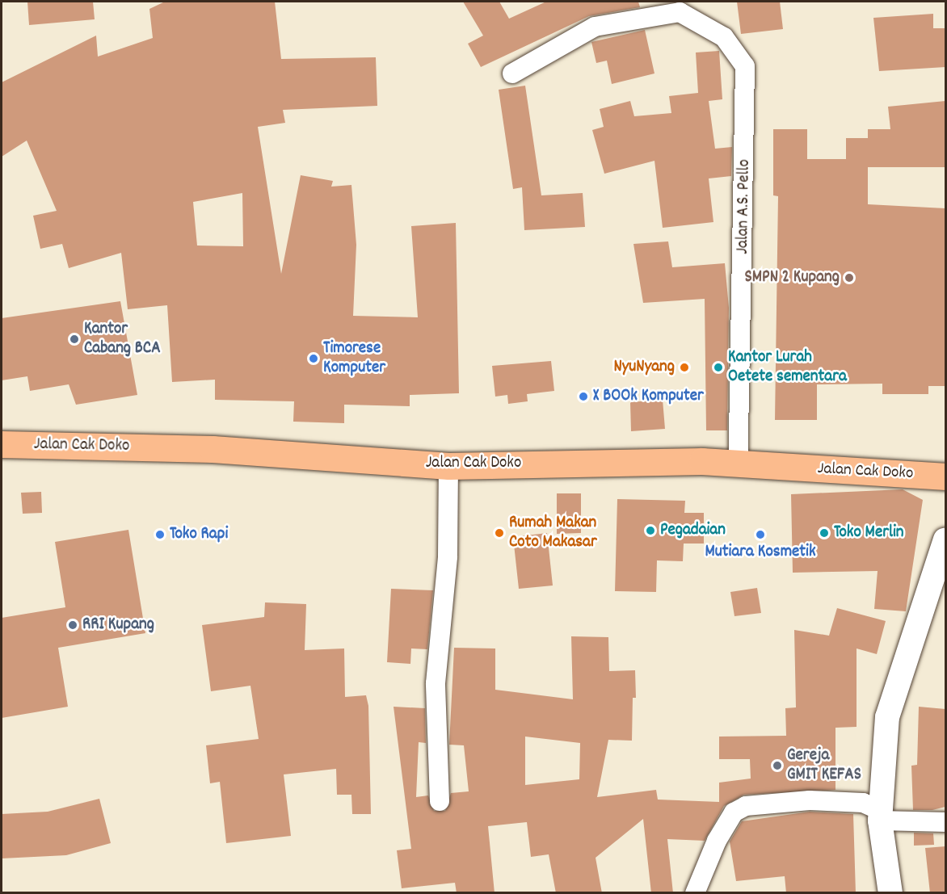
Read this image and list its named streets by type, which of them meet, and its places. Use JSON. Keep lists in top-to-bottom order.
{
  "streets": {
    "main road": ["Jalan Cak Doko"],
    "street": ["Jalan A.S. Pello"]
  },
  "crossings": [
    ["Jalan A.S. Pello", "Jalan Cak Doko"]
  ],
  "places": [
    "SMPN 2 Kupang",
    "Kantor Cabang BCA",
    "Timorese Komputer",
    "NyuNyang",
    "Kantor Lurah Oetete sementara",
    "X BOOk Komputer",
    "Pegadaian",
    "Rumah Makan Coto Makasar",
    "Toko Merlin",
    "Toko Rapi",
    "Mutiara Kosmetik",
    "RRI Kupang",
    "Gereja GMIT KEFAS"
  ]
}
